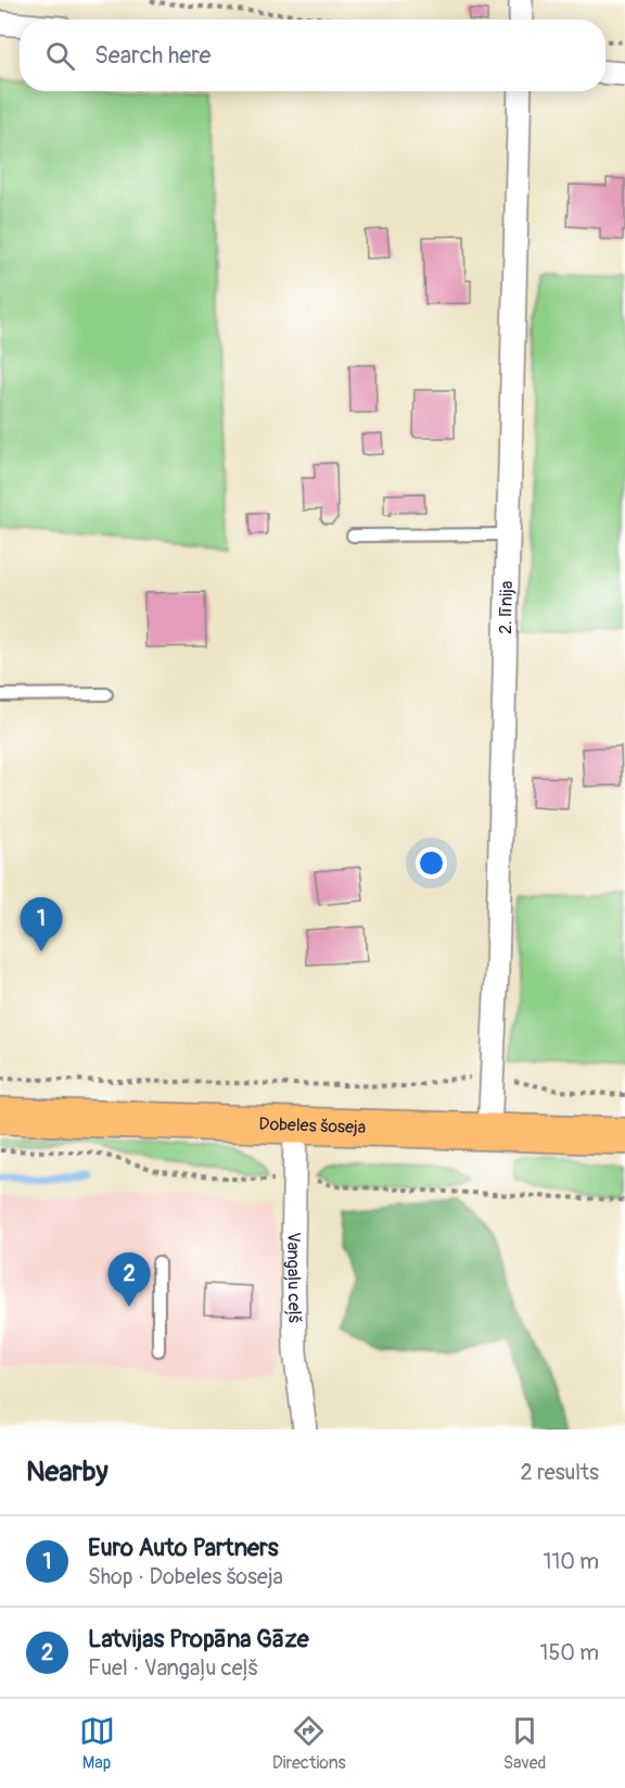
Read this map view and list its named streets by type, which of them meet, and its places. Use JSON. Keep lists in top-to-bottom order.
{
  "streets": {
    "main road": ["Dobeles šoseja"],
    "street": ["2. līnija", "Vangaļu ceļš"]
  },
  "crossings": [
    ["2. līnija", "Dobeles šoseja"],
    ["Dobeles šoseja", "Vangaļu ceļš"]
  ],
  "page": {
    "search": "Search here",
    "pins": ["1", "2"],
    "heading": ["Nearby", "2 results"],
    "list": [
      {
        "mark": "1",
        "name": "Euro Auto Partners",
        "note": "Shop · Dobeles šoseja",
        "value": "110 m"
      },
      {
        "mark": "2",
        "name": "Latvijas Propāna Gāze",
        "note": "Fuel · Vangaļu ceļš",
        "value": "150 m"
      }
    ],
    "nav": ["Map", "Directions", "Saved"]
  }
}
